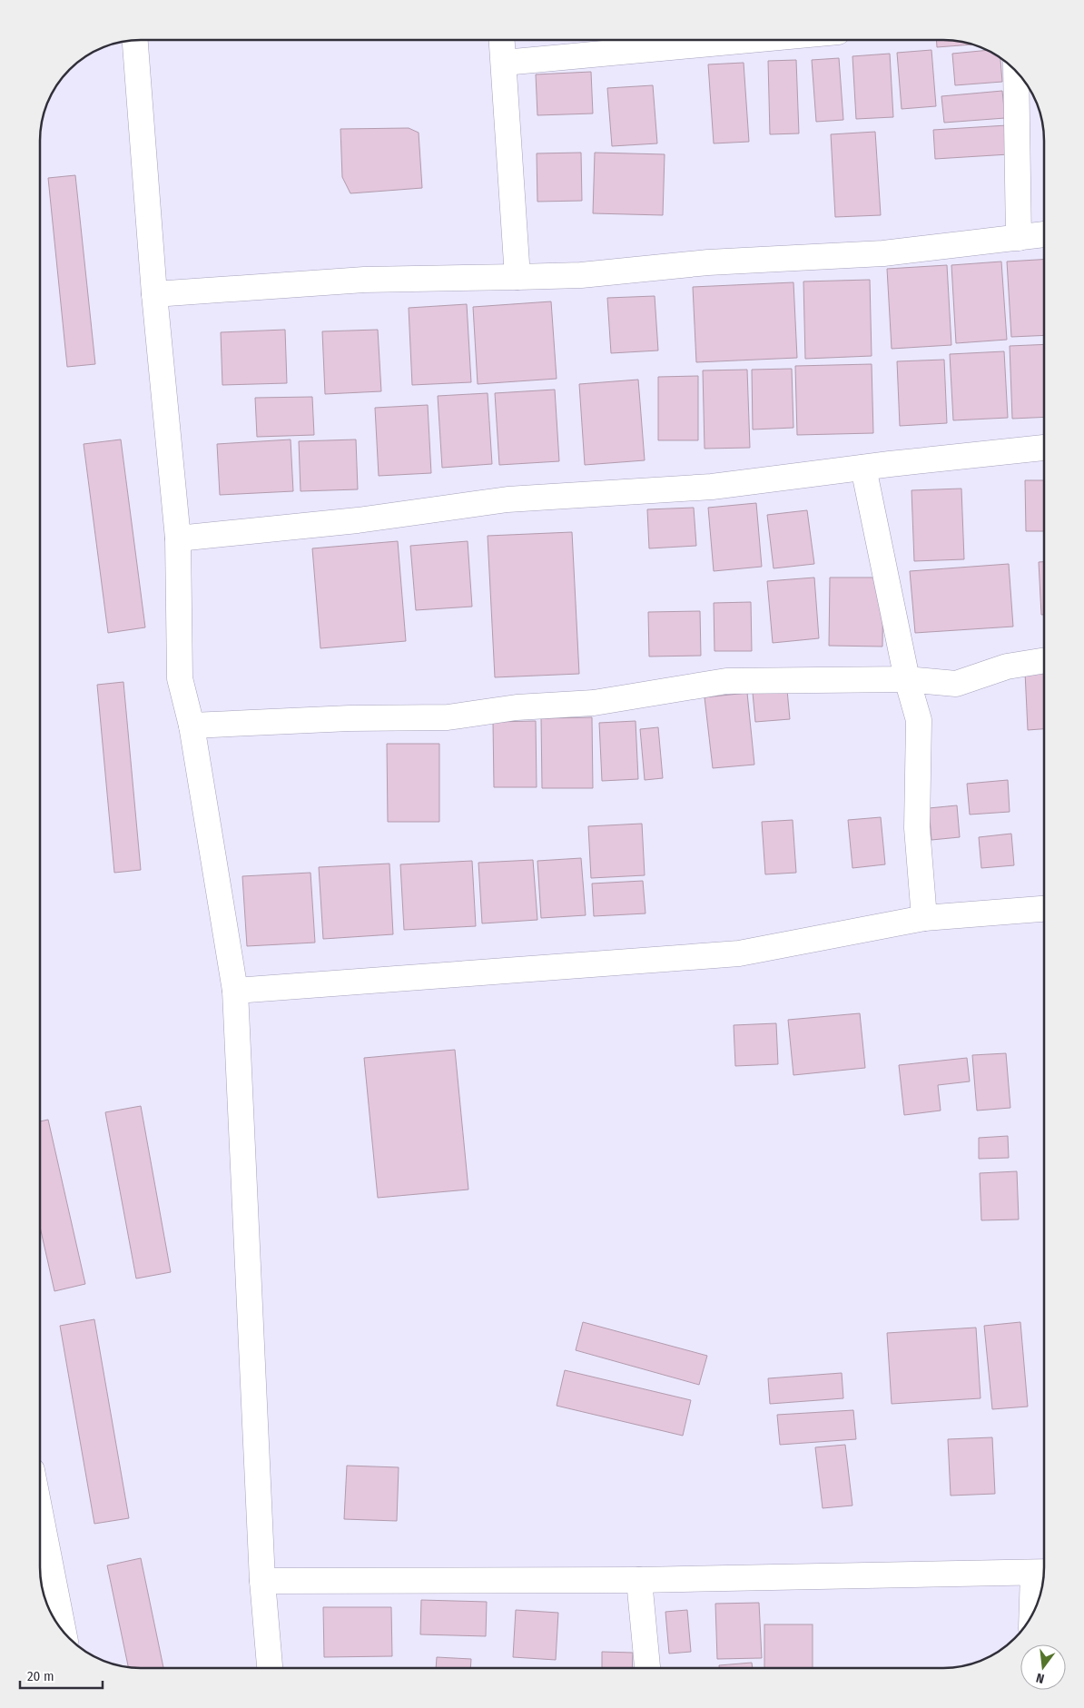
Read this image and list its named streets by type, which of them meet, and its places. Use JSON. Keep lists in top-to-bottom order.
{
  "scale_bar": "20 m",
  "north": "bottom"
}
